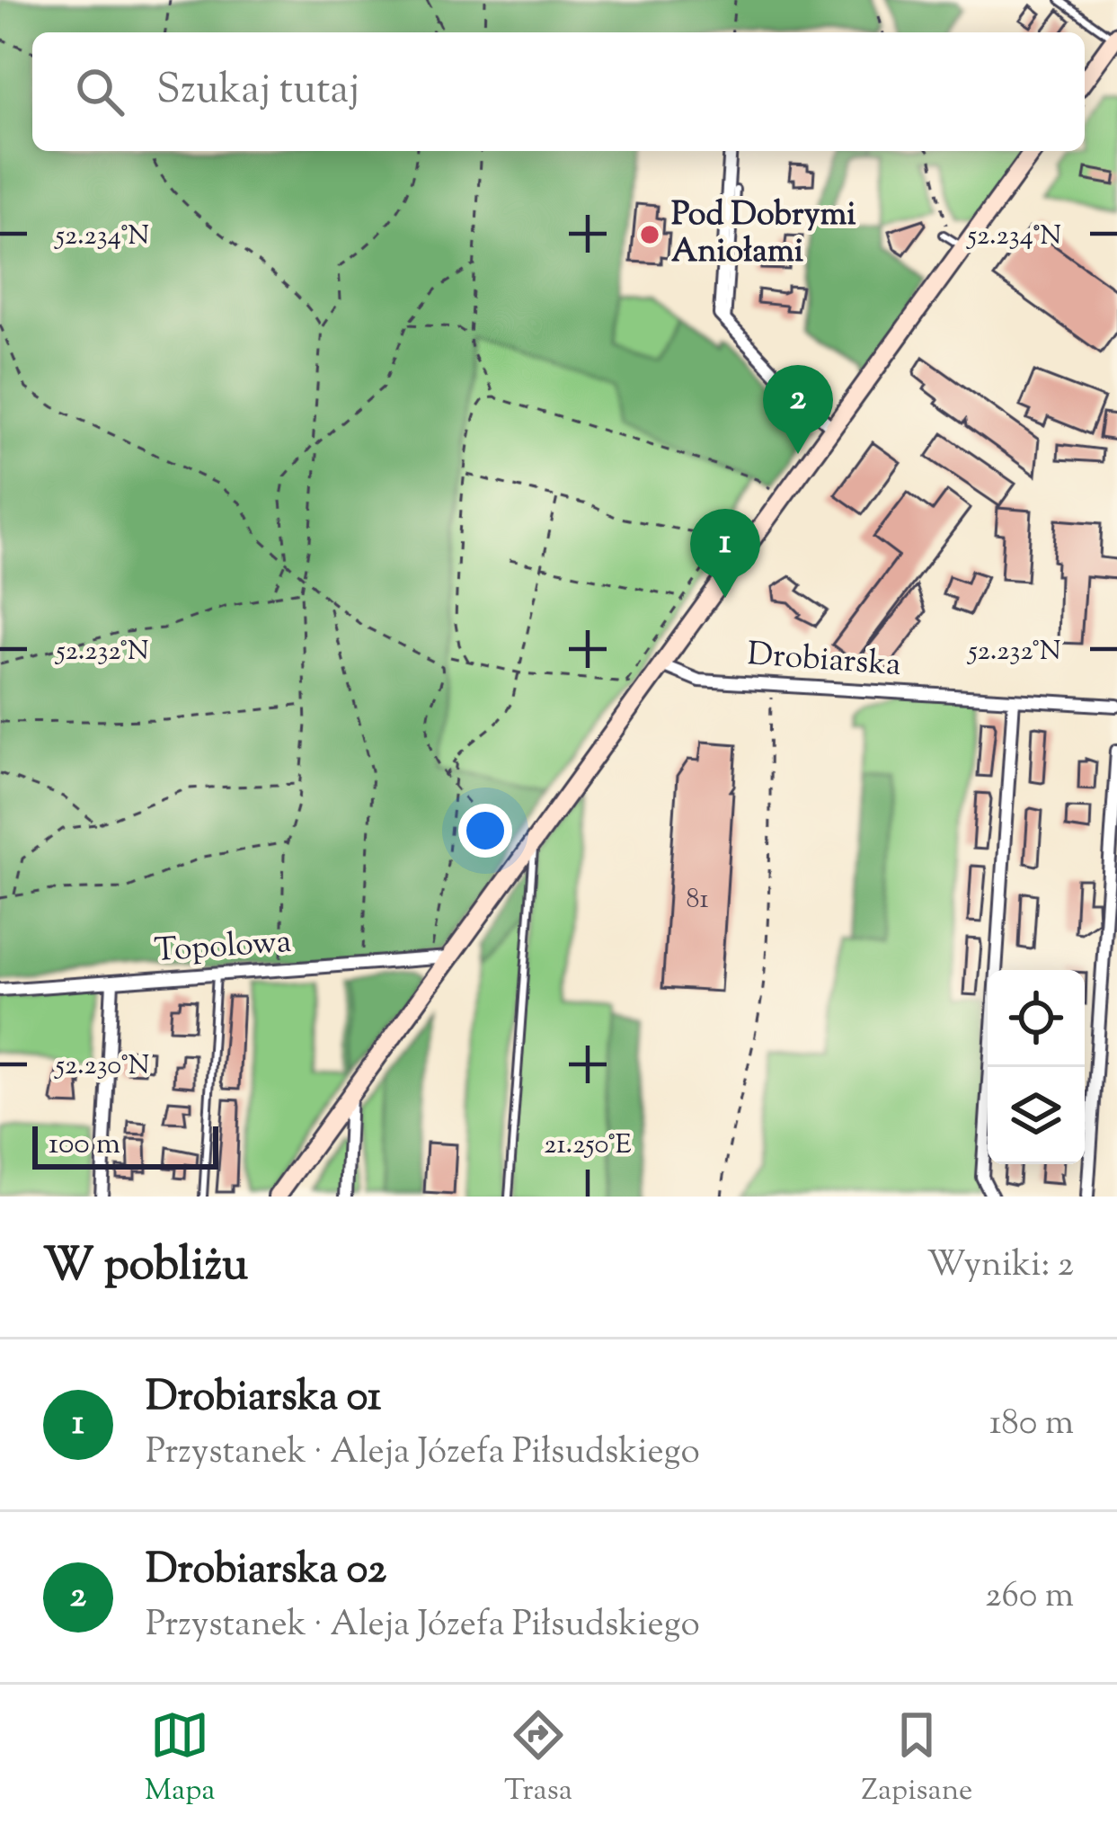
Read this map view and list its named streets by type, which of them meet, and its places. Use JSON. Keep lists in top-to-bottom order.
{
  "streets": {
    "street": ["Drobiarska", "Topolowa"]
  },
  "places": ["Pod Dobrymi Aniołami"],
  "house_numbers": ["81"],
  "scale_bar": "100 m",
  "page": {
    "search": "Szukaj tutaj",
    "pins": ["2", "1"],
    "scale": "100 m",
    "heading": ["W pobliżu", "Wyniki: 2"],
    "list": [
      {
        "mark": "1",
        "name": "Drobiarska 01",
        "note": "Przystanek · Aleja Józefa Piłsudskiego",
        "value": "180 m"
      },
      {
        "mark": "2",
        "name": "Drobiarska 02",
        "note": "Przystanek · Aleja Józefa Piłsudskiego",
        "value": "260 m"
      }
    ],
    "nav": ["Mapa", "Trasa", "Zapisane"]
  },
  "coordinates": [
    "52.234°N",
    "52.232°N",
    "52.230°N",
    "21.250°E"
  ]
}
